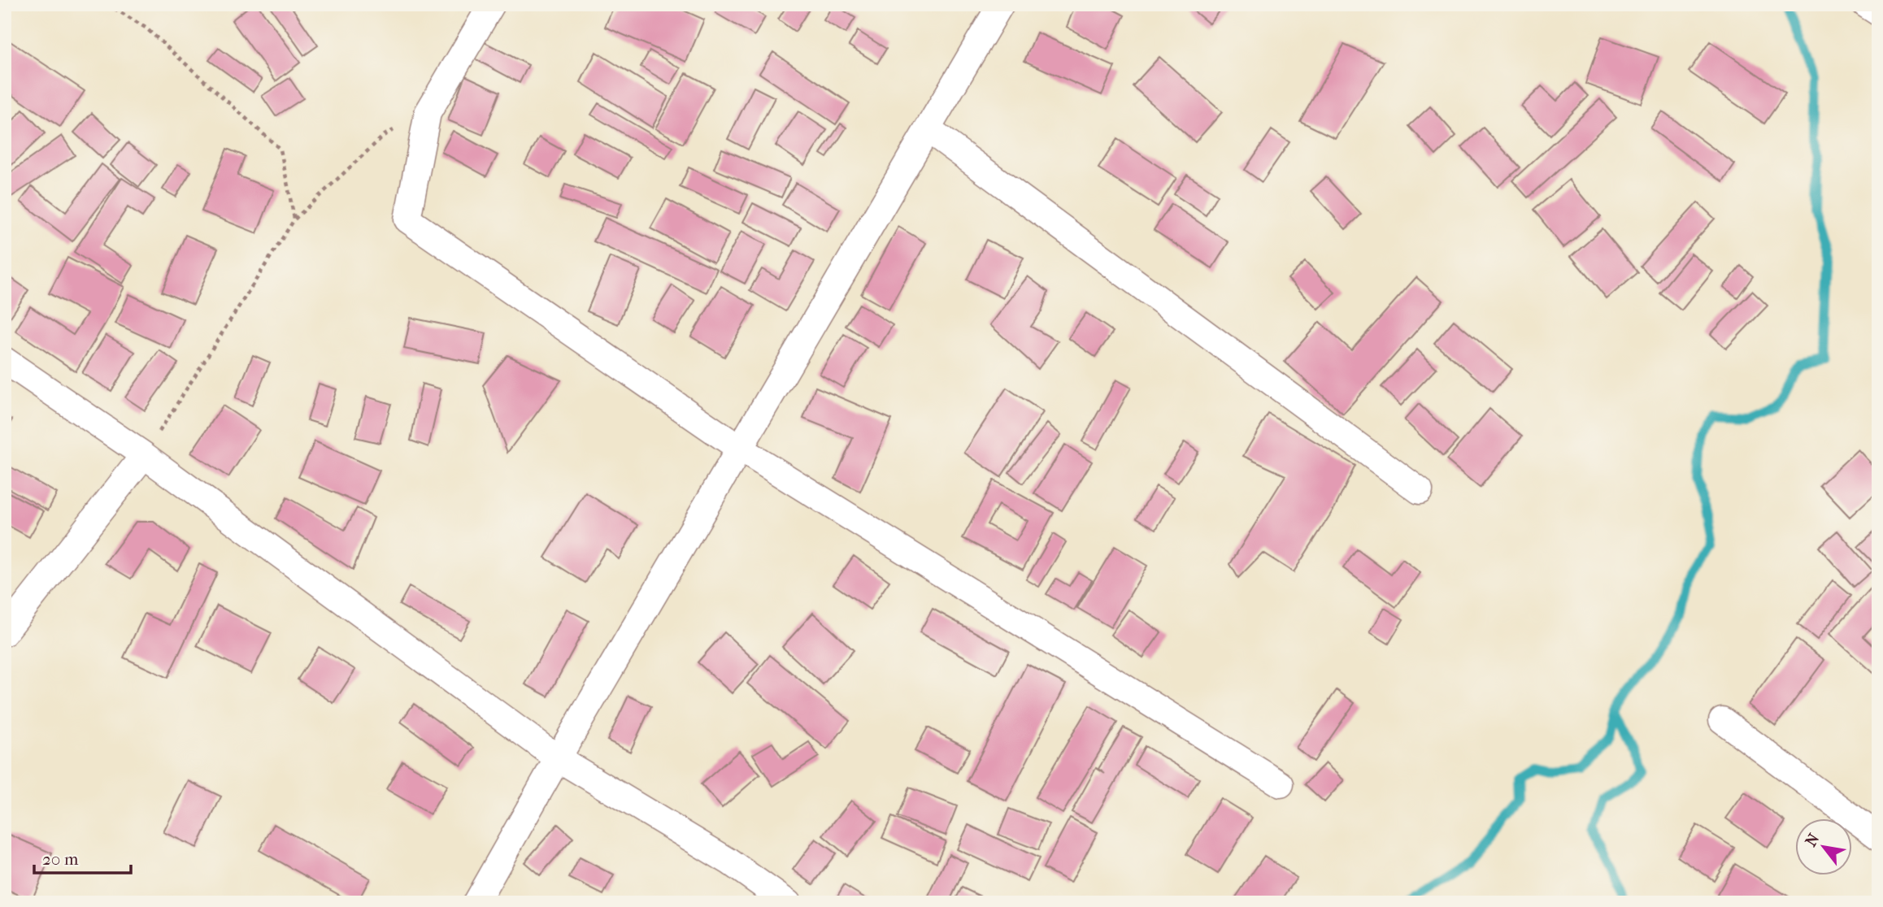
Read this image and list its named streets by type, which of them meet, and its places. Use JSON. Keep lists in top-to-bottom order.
{
  "scale_bar": "20 m",
  "north": "top left"
}
